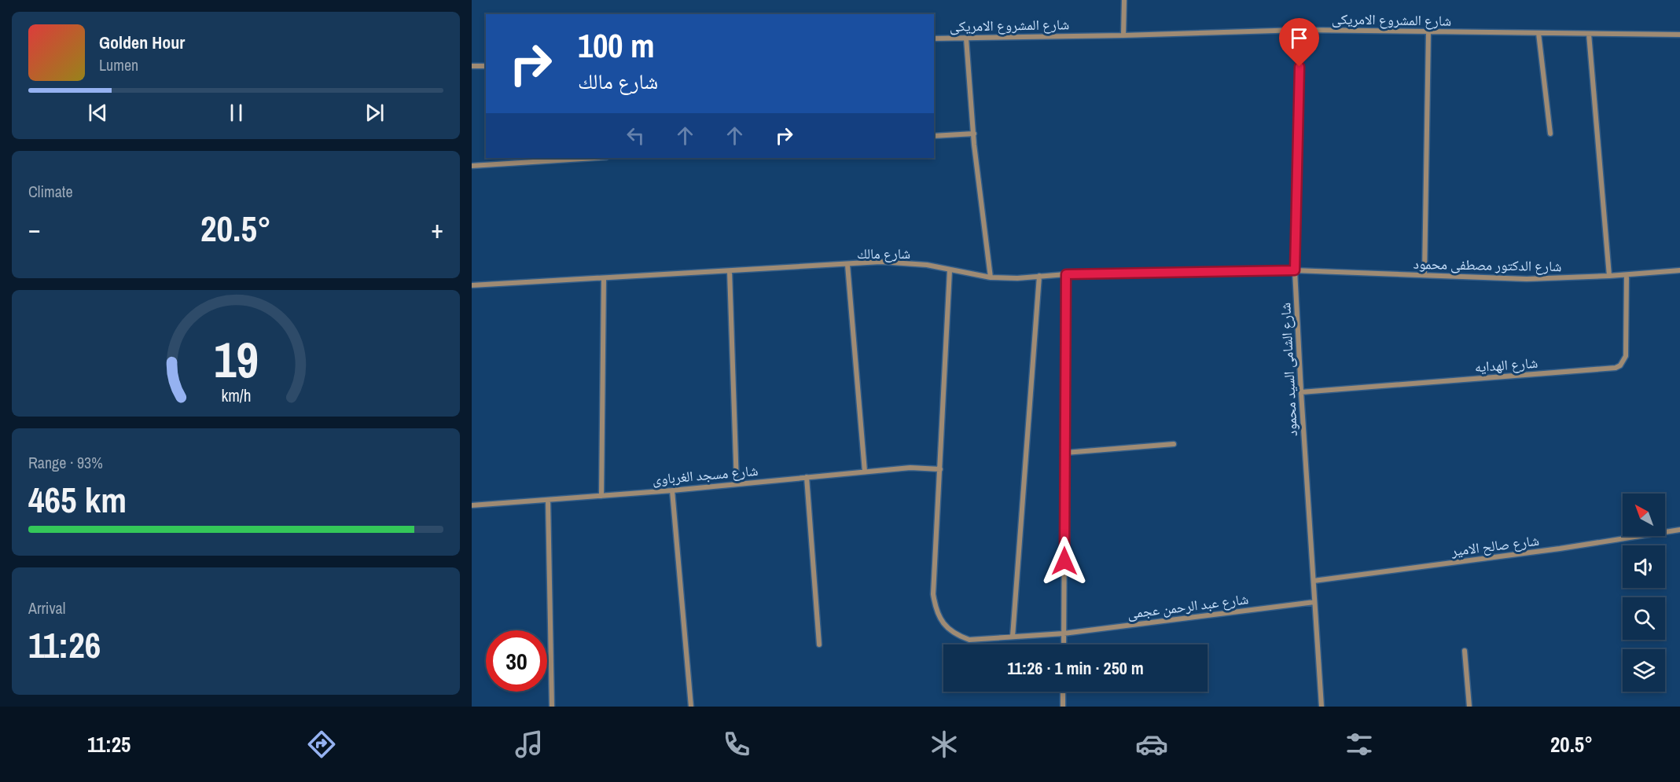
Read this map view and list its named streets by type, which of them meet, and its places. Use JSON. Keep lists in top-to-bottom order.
{
  "streets": {
    "street": [
      "شارع المشروع الامريكى",
      "شارع مالك",
      "شارع الدكتور مصطفى محمود",
      "شارع الهدايه",
      "شارع الشامى السيد محمود",
      "شارع مسجد الغرباوى",
      "شارع صالح الامير",
      "شارع عبد الرحمن عجمى"
    ]
  },
  "crossings": [
    ["شارع المشروع الامريكى", "شارع الشامى السيد محمود"],
    ["شارع مالك", "شارع الدكتور مصطفى محمود"],
    ["شارع مالك", "شارع الشامى السيد محمود"],
    ["شارع مالك", "شارع عبد الرحمن عجمى"],
    ["شارع الدكتور مصطفى محمود", "شارع الهدايه"],
    ["شارع الدكتور مصطفى محمود", "شارع الشامى السيد محمود"],
    ["شارع الهدايه", "شارع الشامى السيد محمود"],
    ["شارع الشامى السيد محمود", "شارع صالح الامير"],
    ["شارع الشامى السيد محمود", "شارع عبد الرحمن عجمى"],
    ["شارع مسجد الغرباوى", "شارع عبد الرحمن عجمى"]
  ],
  "north": "top left",
  "page": {
    "turn": ["100 m", "شارع مالك"],
    "song": ["Golden Hour", "Lumen"],
    "tile": [
      "Climate",
      ["Range · 93%", "465 km"],
      ["Arrival", "11:26"]
    ],
    "heat": ["−", "20.5°", "+"],
    "limit": "30",
    "trip": "11:26 · 1 min · 250 m",
    "tabs": ["11:25", "20.5°"],
    "gauge": ["19", "km/h"]
  }
}
